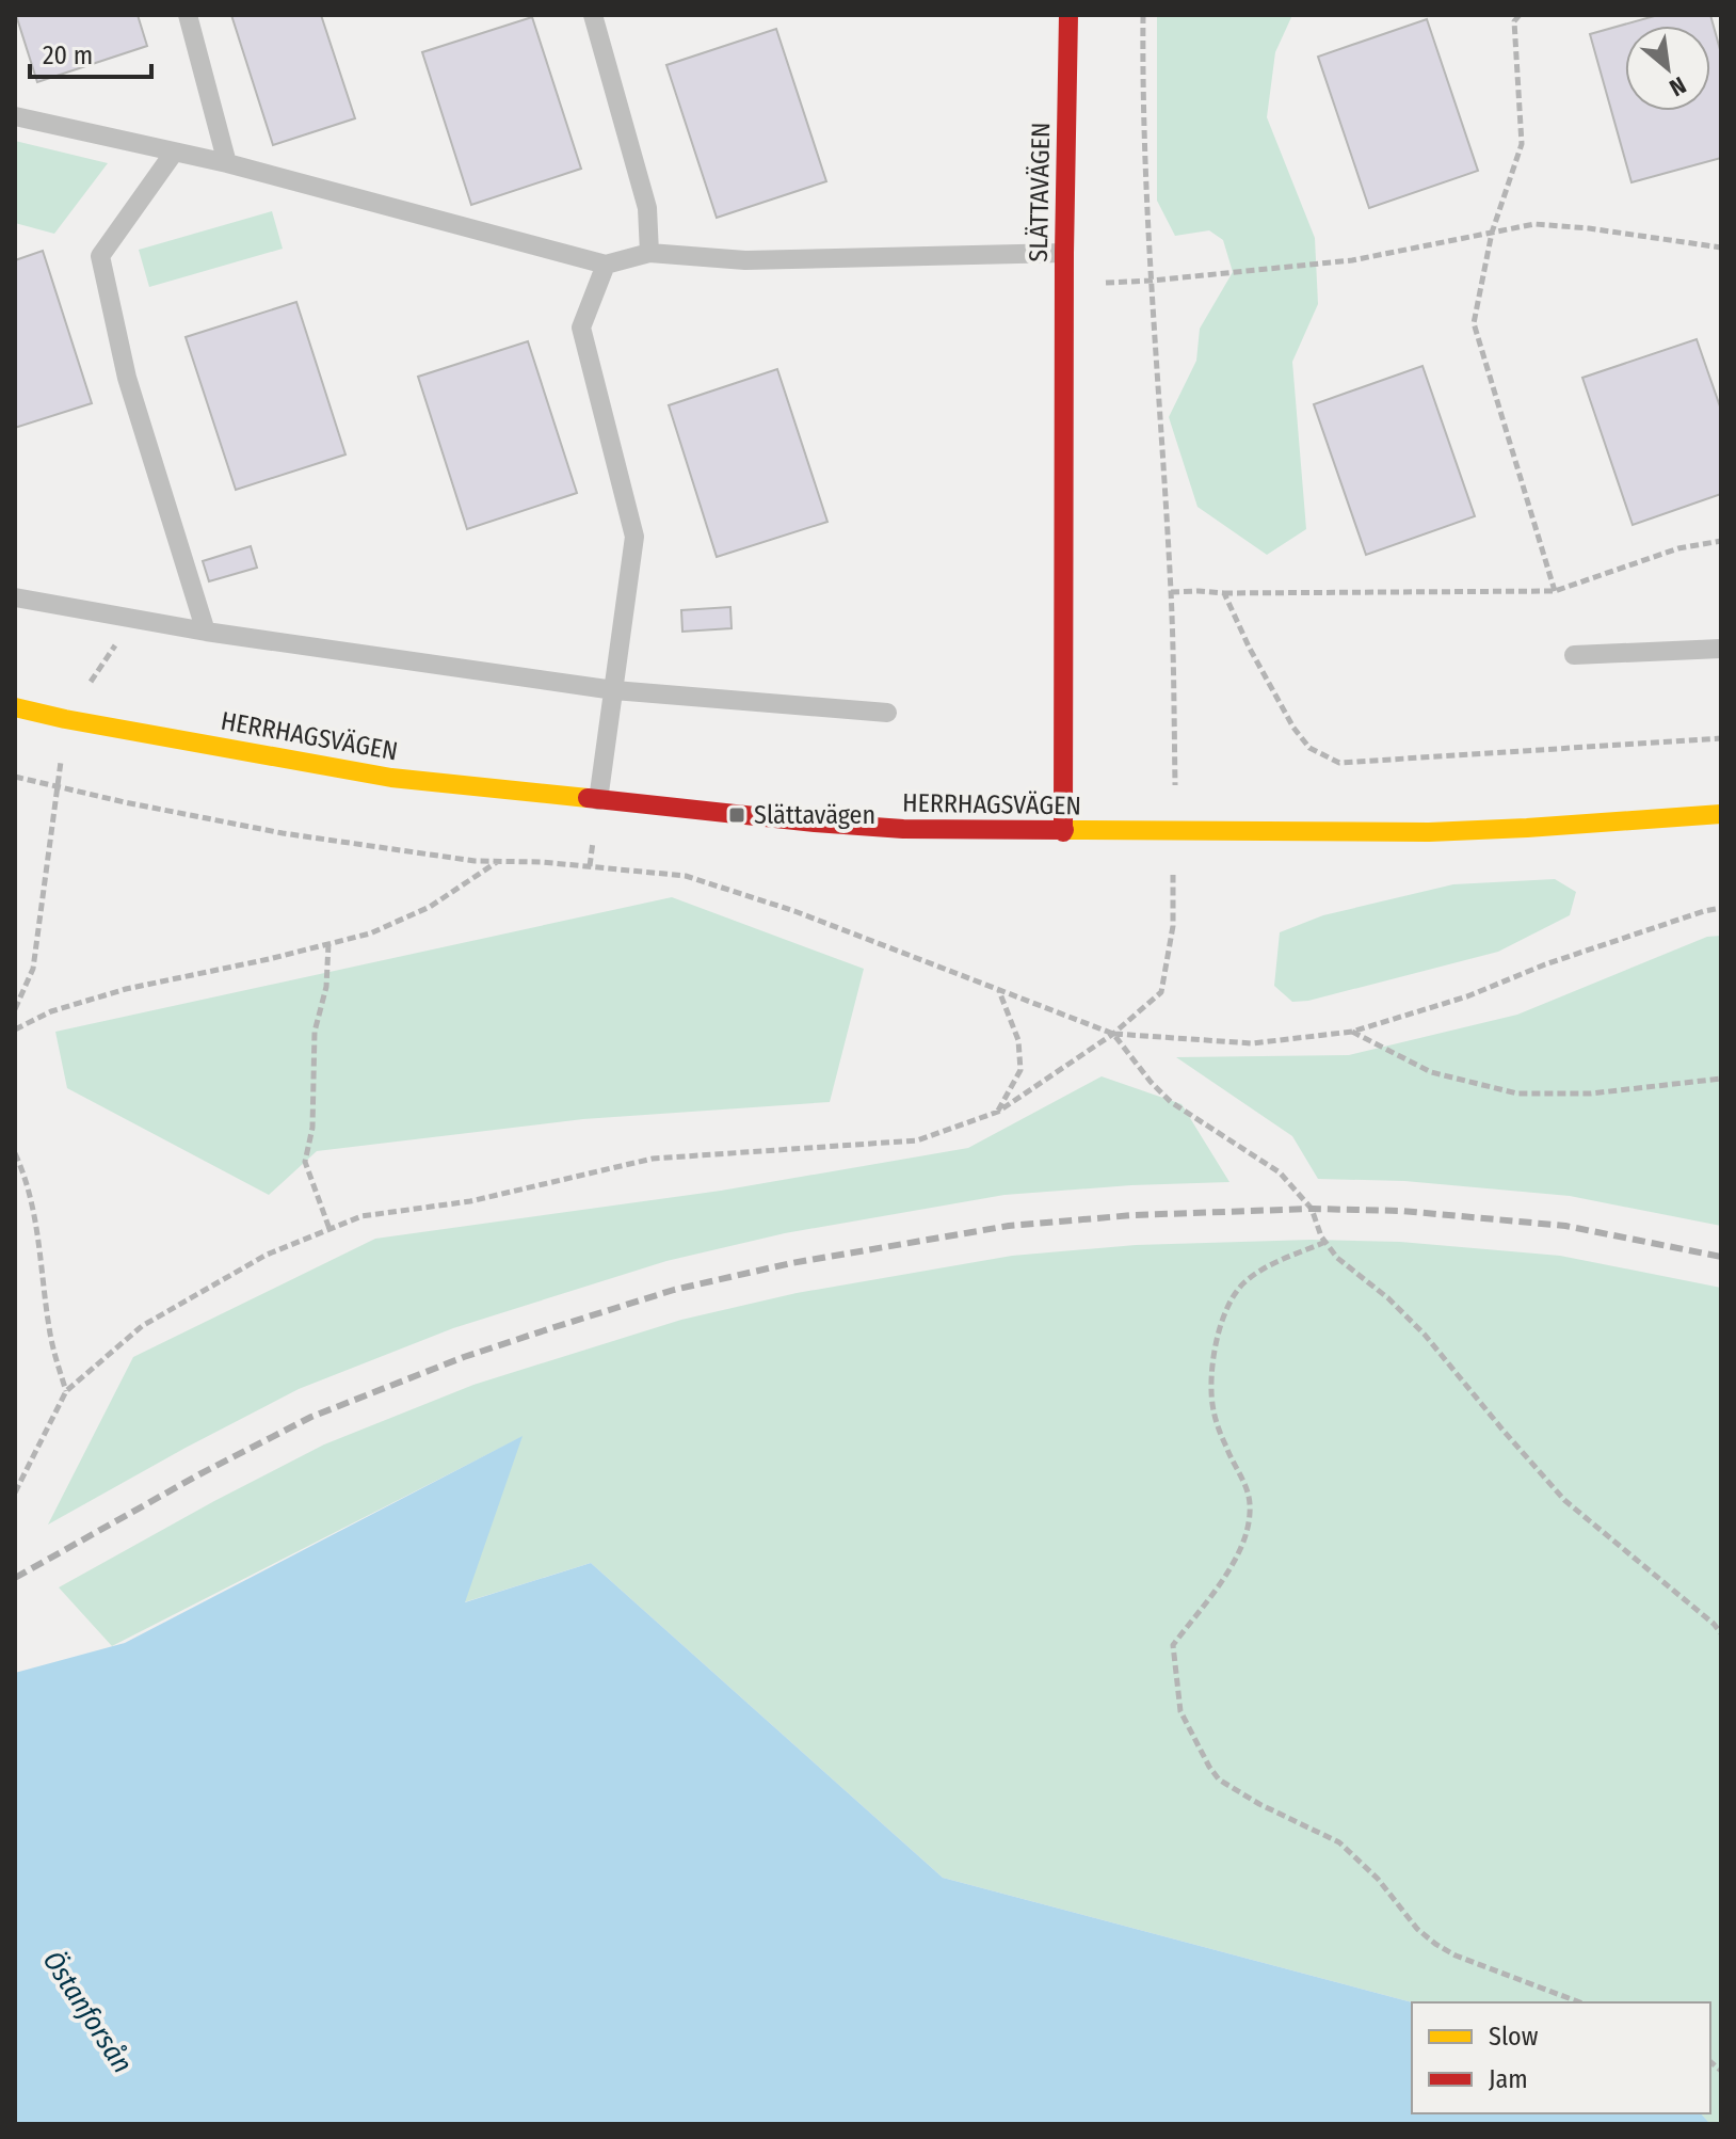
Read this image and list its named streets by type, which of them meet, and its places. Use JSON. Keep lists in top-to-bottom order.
{
  "streets": {
    "street": ["SLÄTTAVÄGEN", "HERRHAGSVÄGEN"]
  },
  "crossings": [
    ["SLÄTTAVÄGEN", "HERRHAGSVÄGEN"]
  ],
  "water": ["Östanforsån"],
  "places": {
    "transit": ["Slättavägen"]
  },
  "legend": ["Slow", "Jam"],
  "scale_bar": "20 m",
  "north": "bottom right"
}
